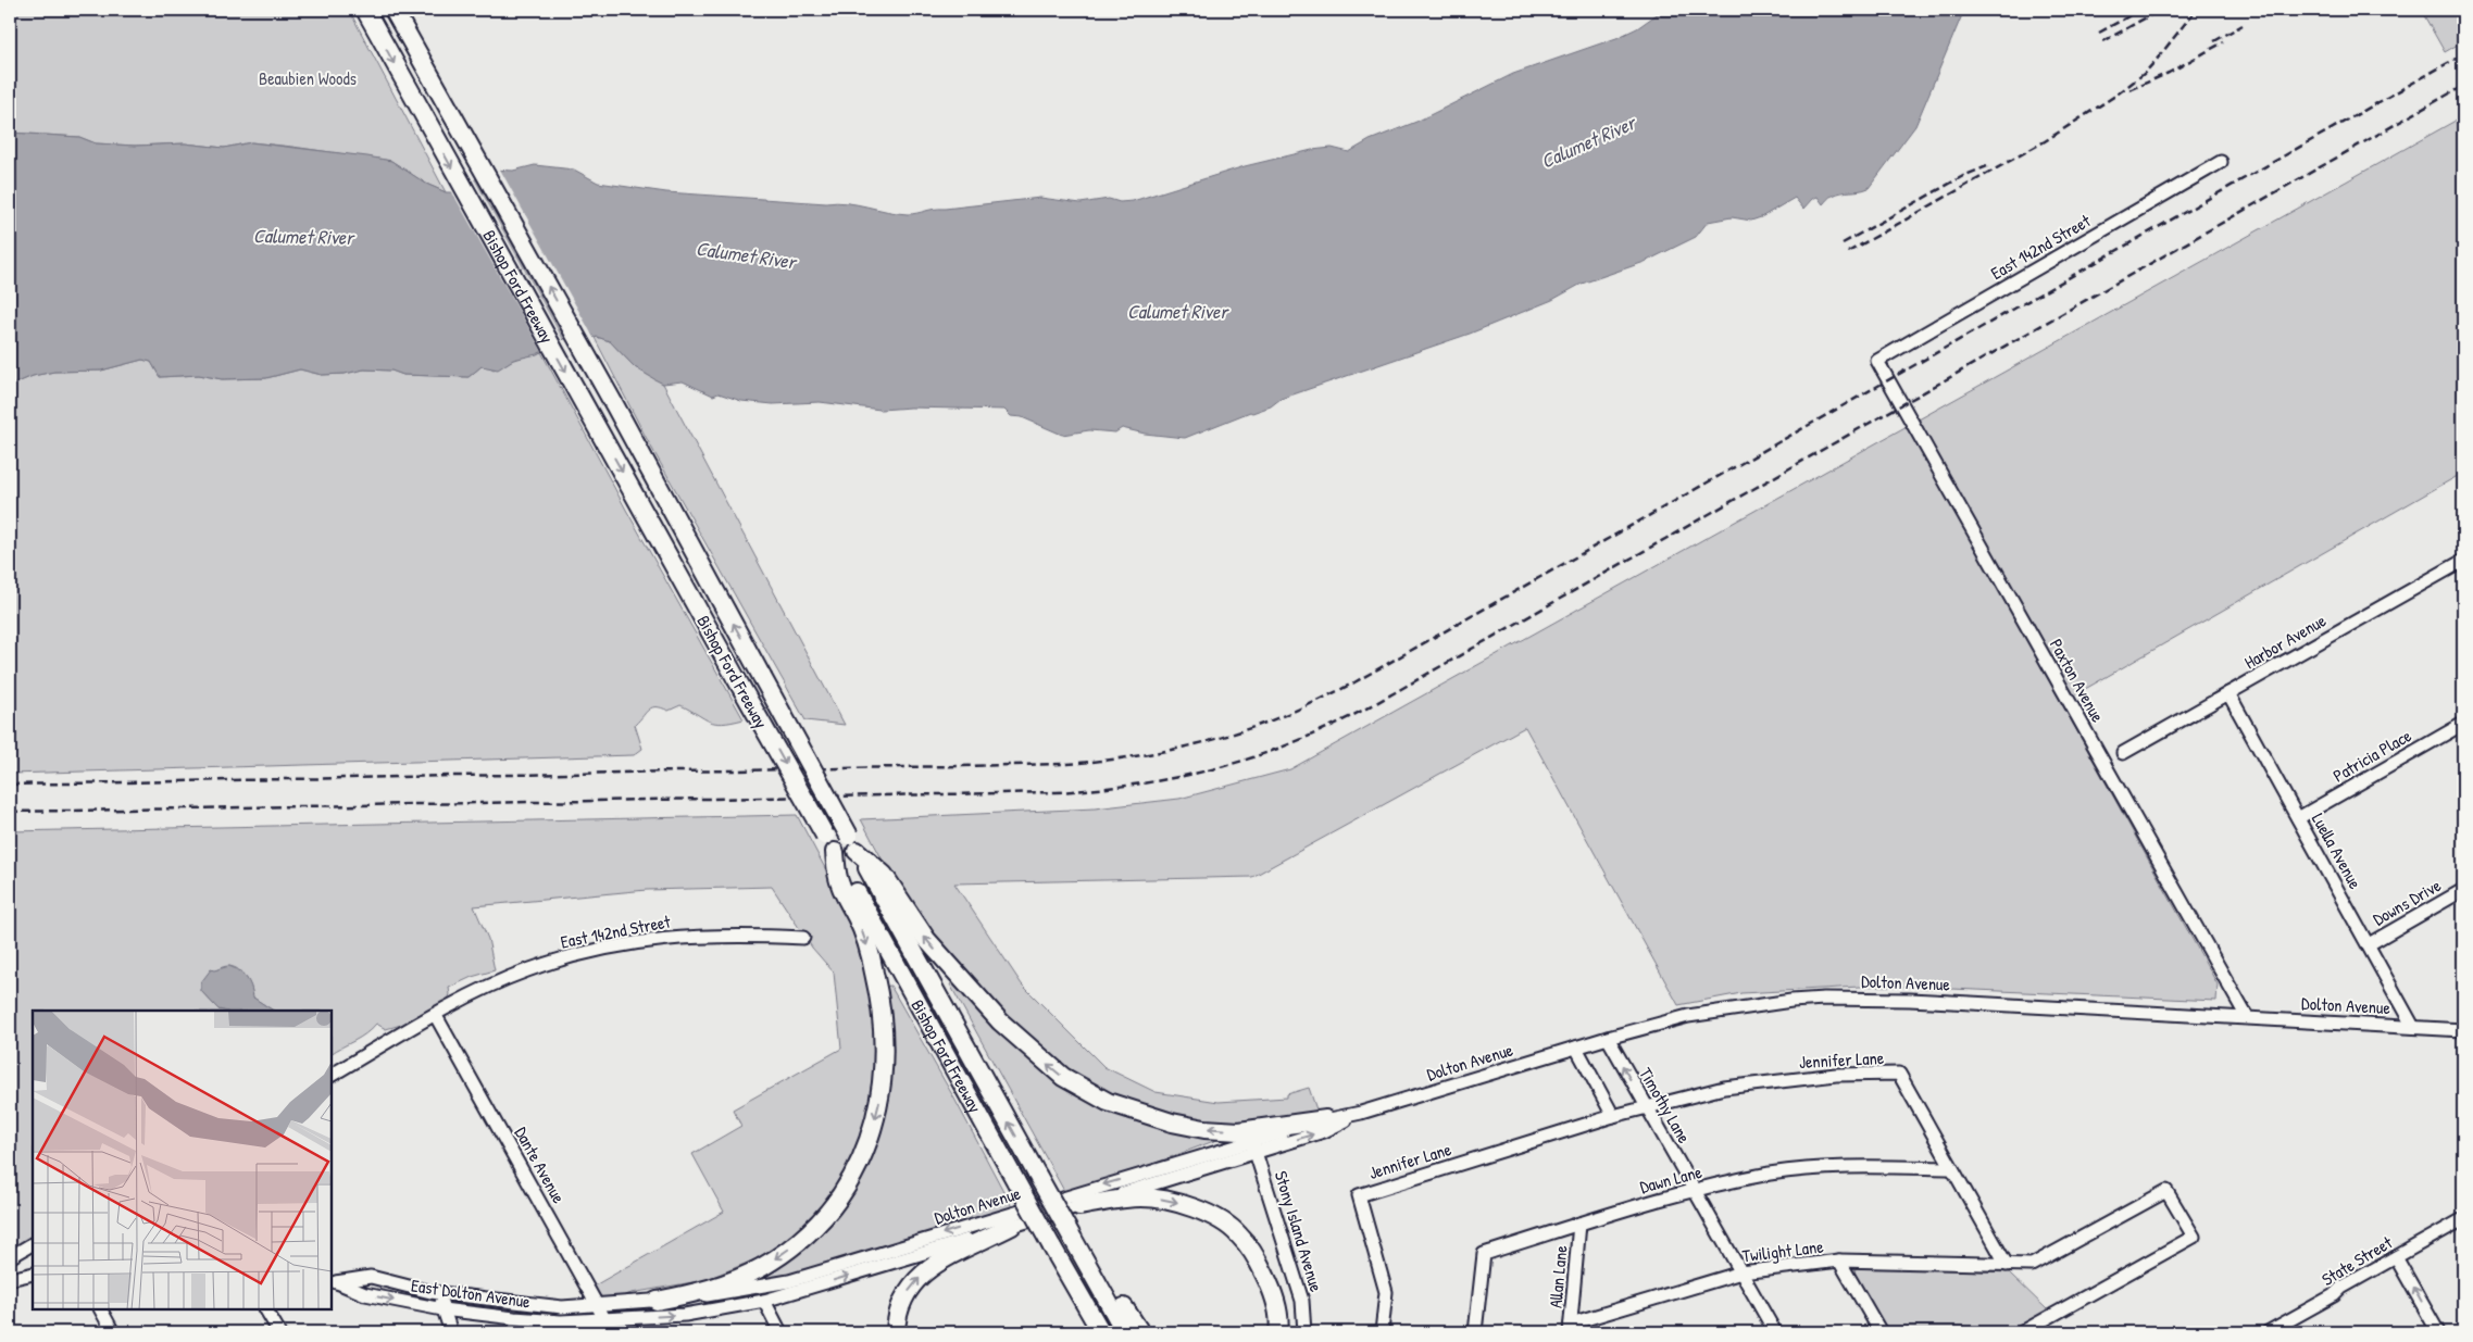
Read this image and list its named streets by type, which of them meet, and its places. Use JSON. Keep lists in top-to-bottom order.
{
  "streets": {
    "highway": ["Bishop Ford Freeway"],
    "street": [
      "East 142nd Street",
      "Harbor Avenue",
      "Paxton Avenue",
      "Patricia Place",
      "Luella Avenue",
      "Downs Drive",
      "Dolton Avenue",
      "Jennifer Lane",
      "Timothy Lane",
      "Dante Avenue",
      "Dawn Lane",
      "Stony Island Avenue",
      "Twilight Lane",
      "State Street",
      "Allan Lane",
      "East Dolton Avenue"
    ]
  },
  "crossings": [
    ["East 142nd Street", "Paxton Avenue"],
    ["East 142nd Street", "Dante Avenue"],
    ["Harbor Avenue", "Luella Avenue"],
    ["Paxton Avenue", "Dolton Avenue"],
    ["Patricia Place", "Luella Avenue"],
    ["Luella Avenue", "Downs Drive"],
    ["Luella Avenue", "Dolton Avenue"],
    ["Dolton Avenue", "Timothy Lane"],
    ["Dolton Avenue", "Dante Avenue"],
    ["Dolton Avenue", "Stony Island Avenue"],
    ["Dolton Avenue", "East Dolton Avenue"],
    ["Jennifer Lane", "Timothy Lane"],
    ["Jennifer Lane", "Dawn Lane"],
    ["Jennifer Lane", "Twilight Lane"],
    ["Timothy Lane", "Dawn Lane"],
    ["Timothy Lane", "Twilight Lane"],
    ["Dante Avenue", "East Dolton Avenue"],
    ["Dawn Lane", "Allan Lane"],
    ["Twilight Lane", "Allan Lane"]
  ],
  "water": ["Calumet River"],
  "parks": ["Beaubien Woods"]
}
